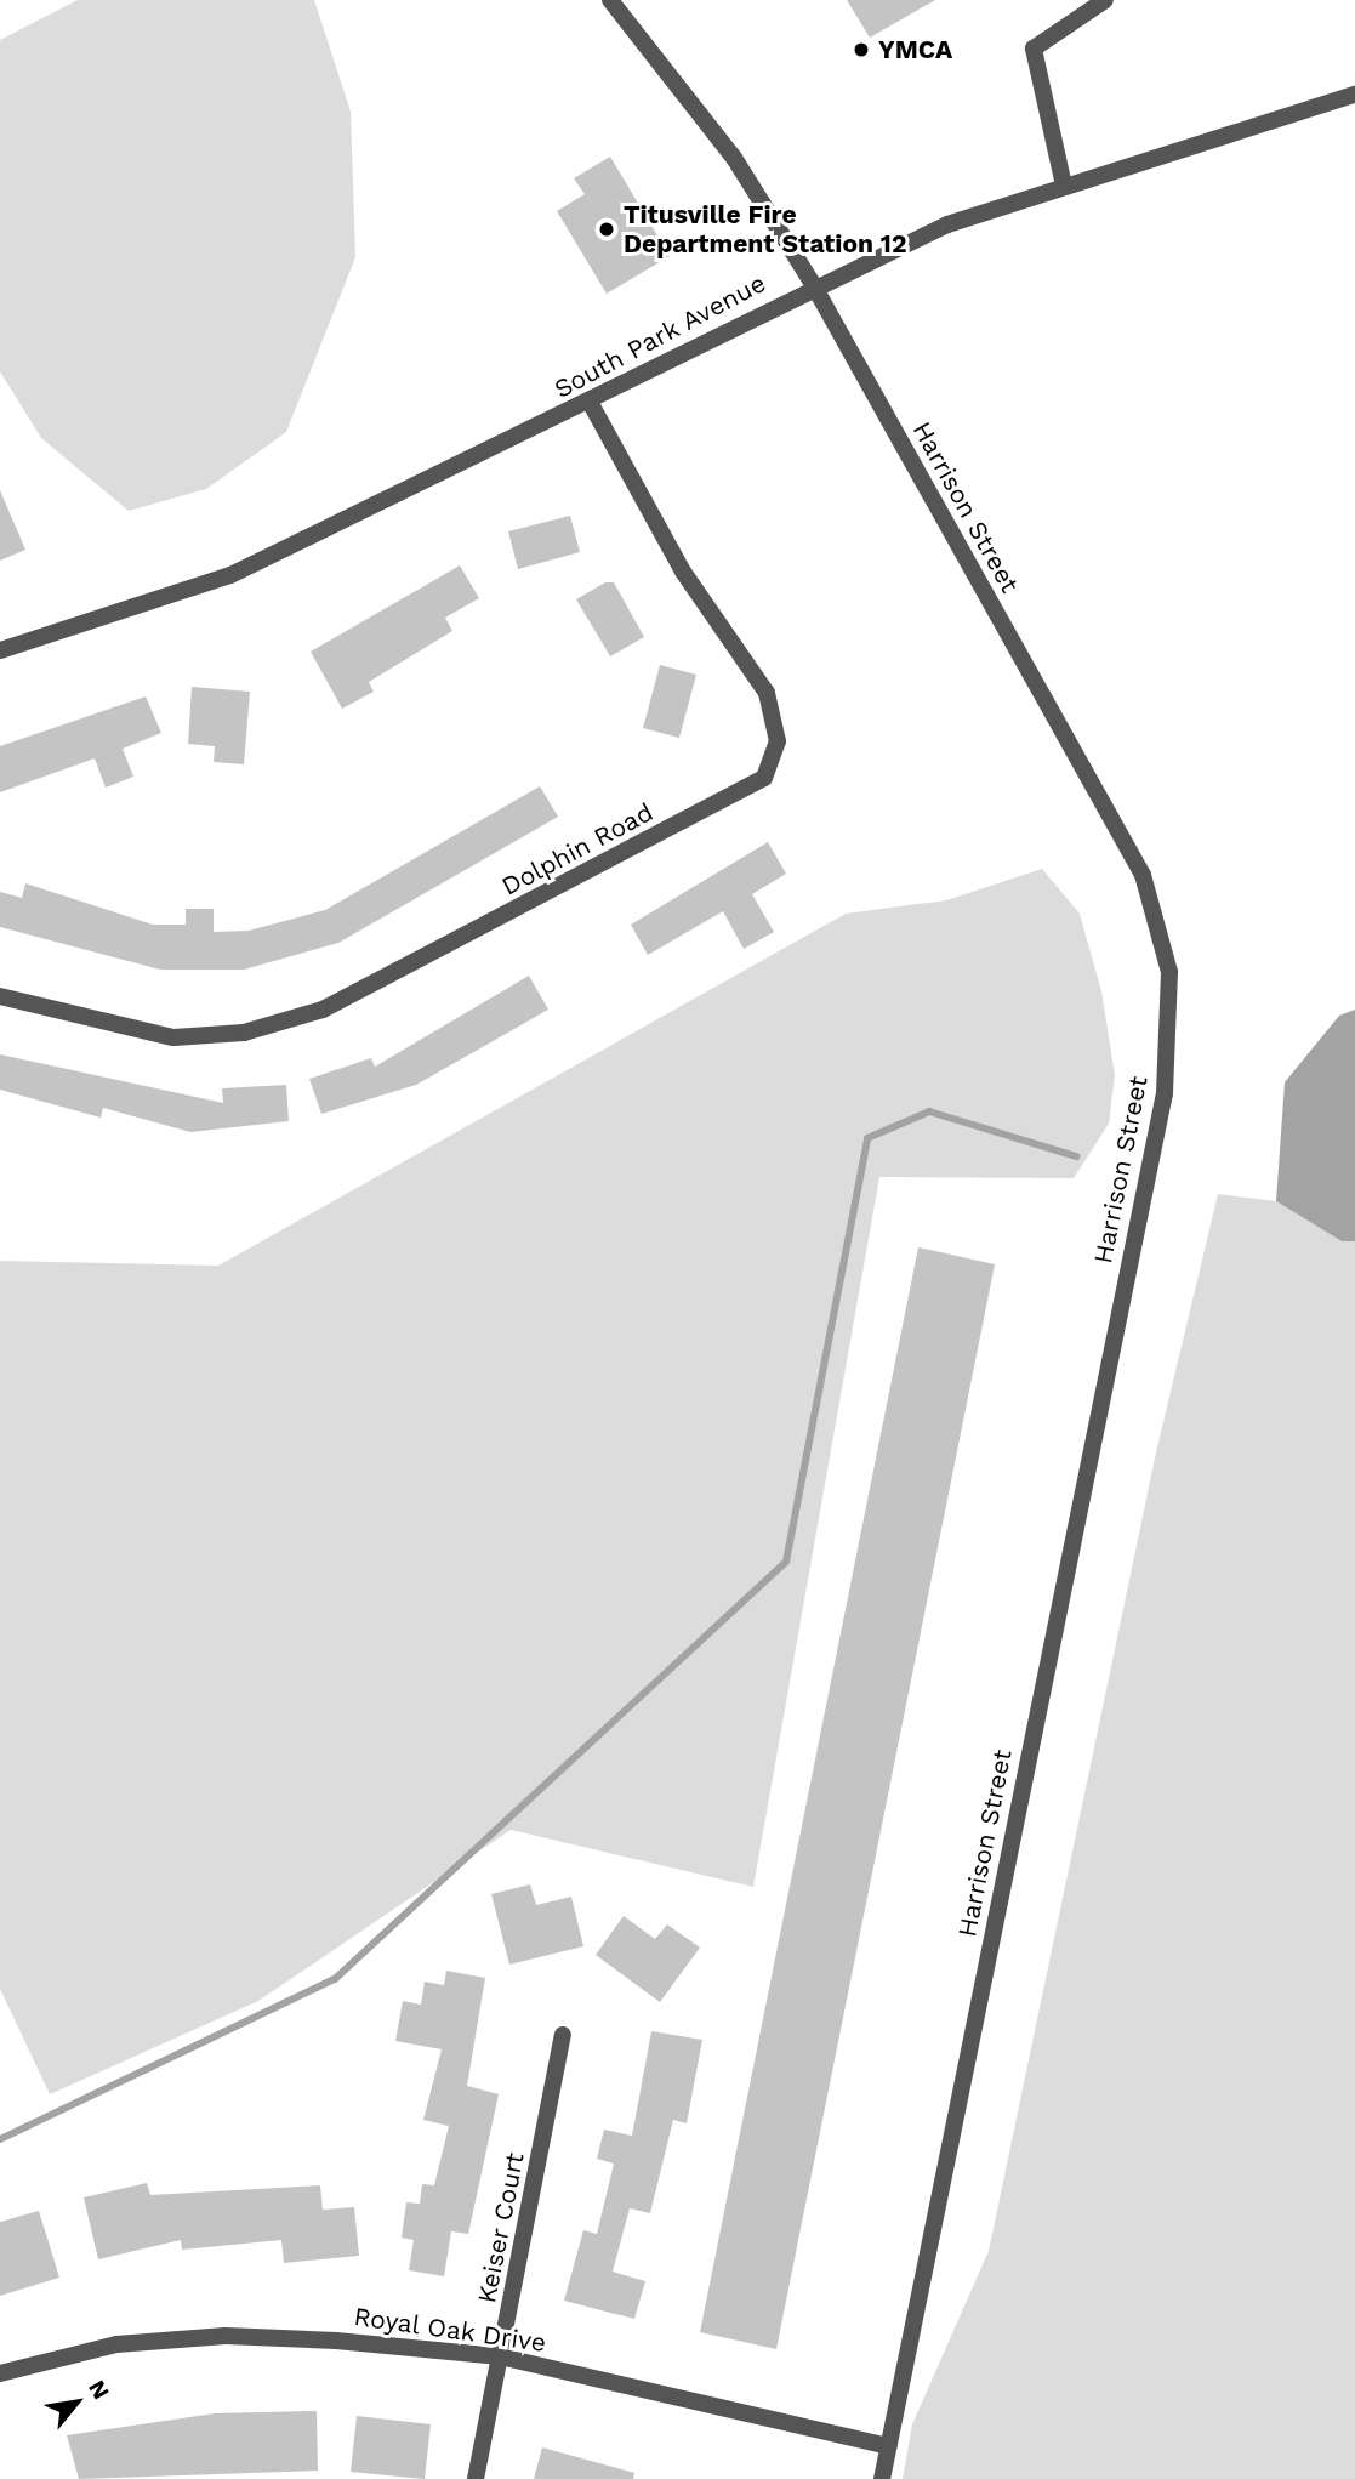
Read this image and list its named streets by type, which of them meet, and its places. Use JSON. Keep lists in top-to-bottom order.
{
  "streets": {
    "street": [
      "South Park Avenue",
      "Harrison Street",
      "Dolphin Road",
      "Keiser Court",
      "Royal Oak Drive"
    ]
  },
  "crossings": [
    ["South Park Avenue", "Harrison Street"],
    ["South Park Avenue", "Dolphin Road"],
    ["Harrison Street", "Royal Oak Drive"],
    ["Keiser Court", "Royal Oak Drive"]
  ],
  "places": ["YMCA", "Titusville Fire Department Station 12"],
  "north": "top right"
}
